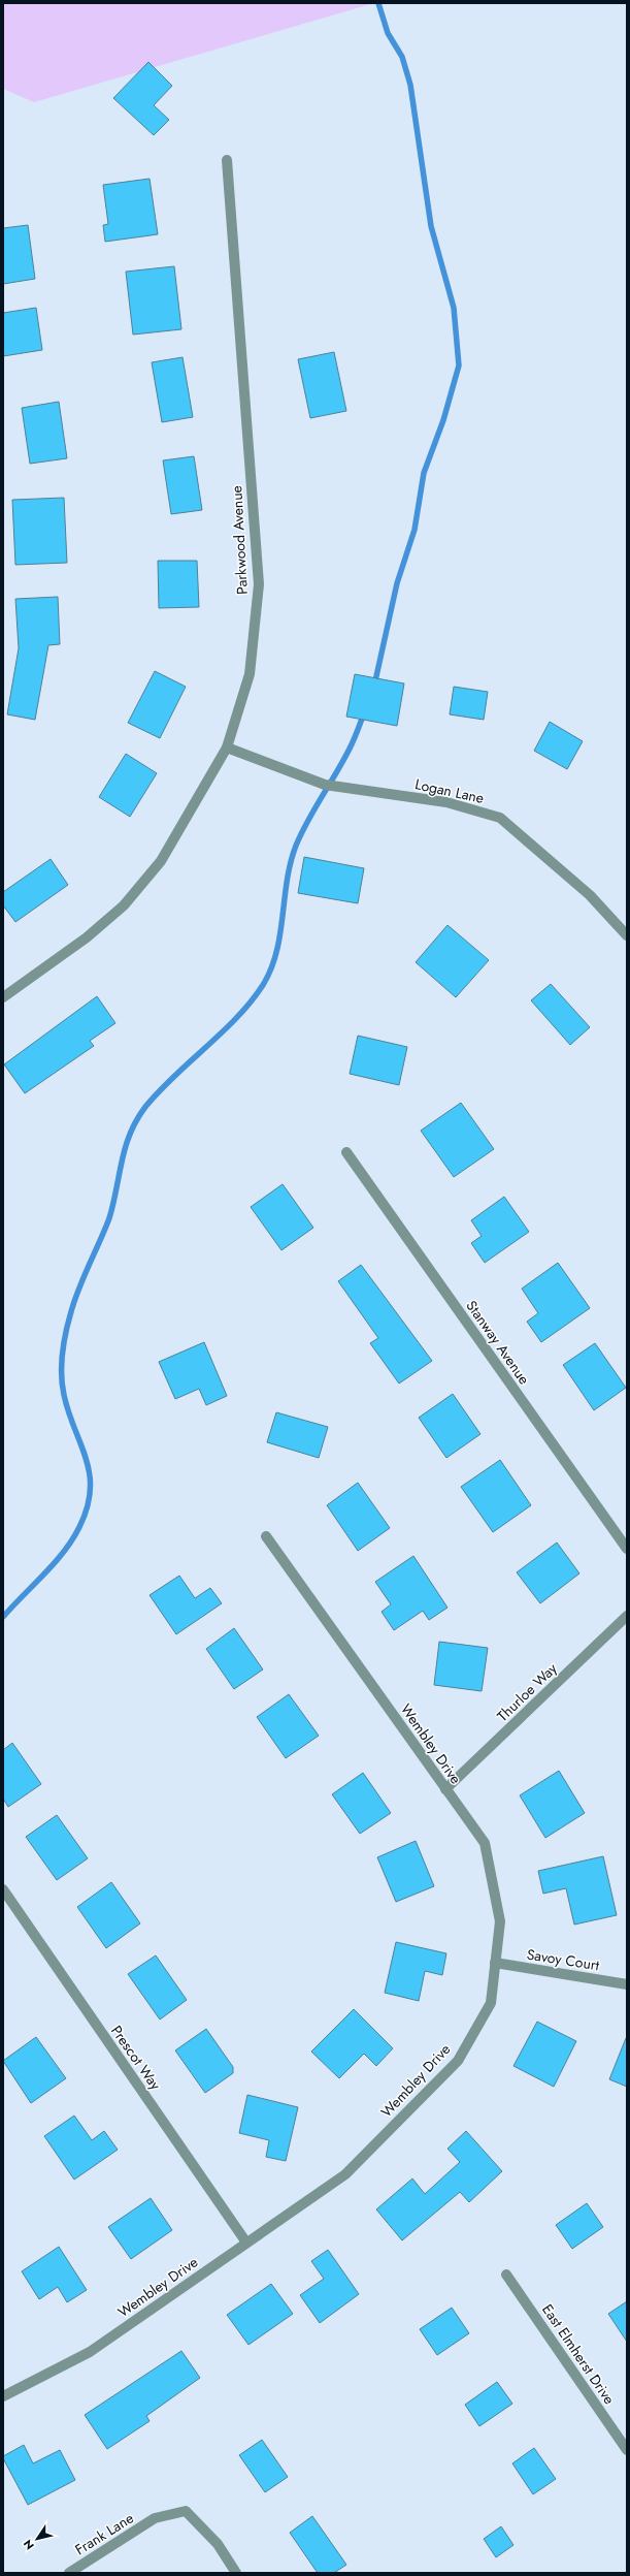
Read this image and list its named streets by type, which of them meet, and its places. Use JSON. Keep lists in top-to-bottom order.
{
  "streets": {
    "street": [
      "Parkwood Avenue",
      "Logan Lane",
      "Stanway Avenue",
      "Thurloe Way",
      "Wembley Drive",
      "Savoy Court",
      "Prescot Way",
      "East Elmherst Drive",
      "Frank Lane"
    ]
  },
  "crossings": [
    ["Parkwood Avenue", "Logan Lane"],
    ["Thurloe Way", "Wembley Drive"],
    ["Wembley Drive", "Savoy Court"],
    ["Wembley Drive", "Prescot Way"]
  ],
  "north": "bottom left"
}
